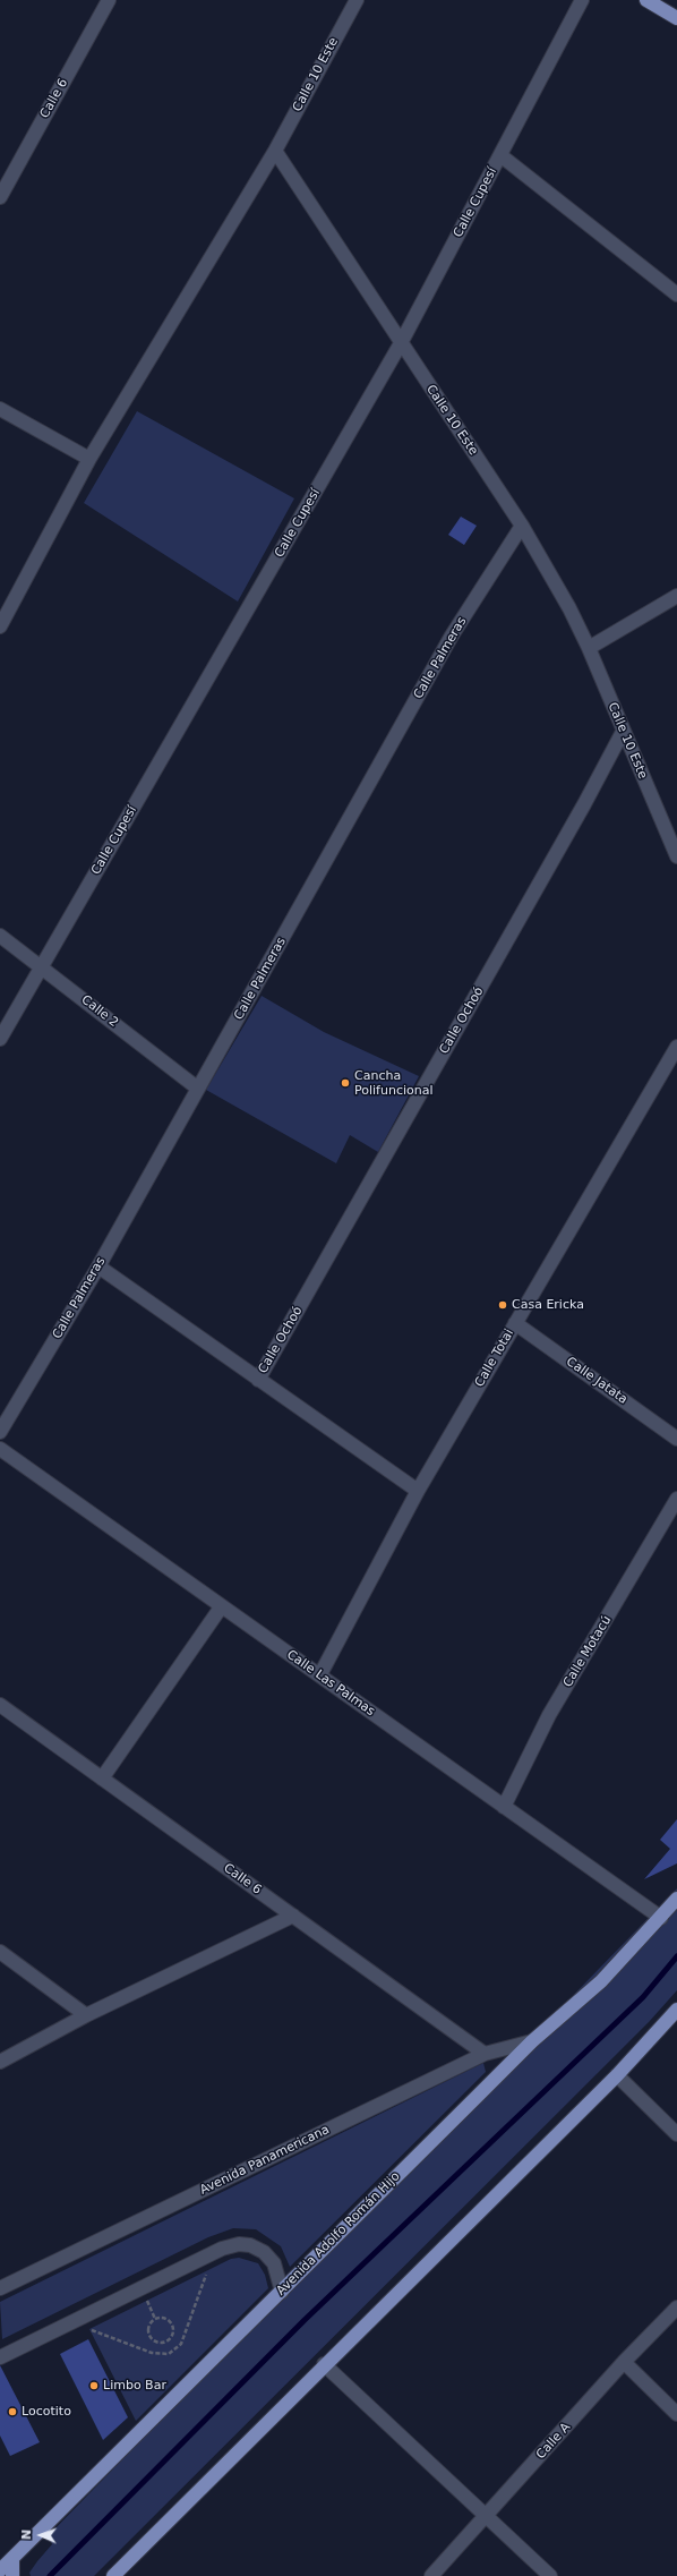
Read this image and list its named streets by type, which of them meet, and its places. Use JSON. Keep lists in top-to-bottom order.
{
  "streets": {
    "main road": ["Avenida Adolfo Román Hijo"],
    "street": [
      "Calle 10 Este",
      "Calle 6",
      "Calle Cupesí",
      "Calle Palmeras",
      "Calle 2",
      "Calle Ochoó",
      "Calle Totai",
      "Calle Jatata",
      "Calle Motacú",
      "Calle Las Palmas",
      "Avenida Panamericana",
      "Calle A"
    ]
  },
  "crossings": [
    ["Calle 10 Este", "Calle Cupesí"],
    ["Calle 10 Este", "Calle Palmeras"],
    ["Calle 10 Este", "Calle Ochoó"],
    ["Calle 6", "Avenida Panamericana"],
    ["Calle Cupesí", "Calle 2"],
    ["Calle Palmeras", "Calle 2"],
    ["Calle Totai", "Calle Jatata"],
    ["Calle Totai", "Calle Las Palmas"],
    ["Calle Motacú", "Calle Las Palmas"],
    ["Calle Las Palmas", "Avenida Adolfo Román Hijo"],
    ["Avenida Panamericana", "Avenida Adolfo Román Hijo"]
  ],
  "places": [
    "Cancha Polifuncional",
    "Casa Ericka",
    "Limbo Bar",
    "Locotito"
  ],
  "north": "left"
}
